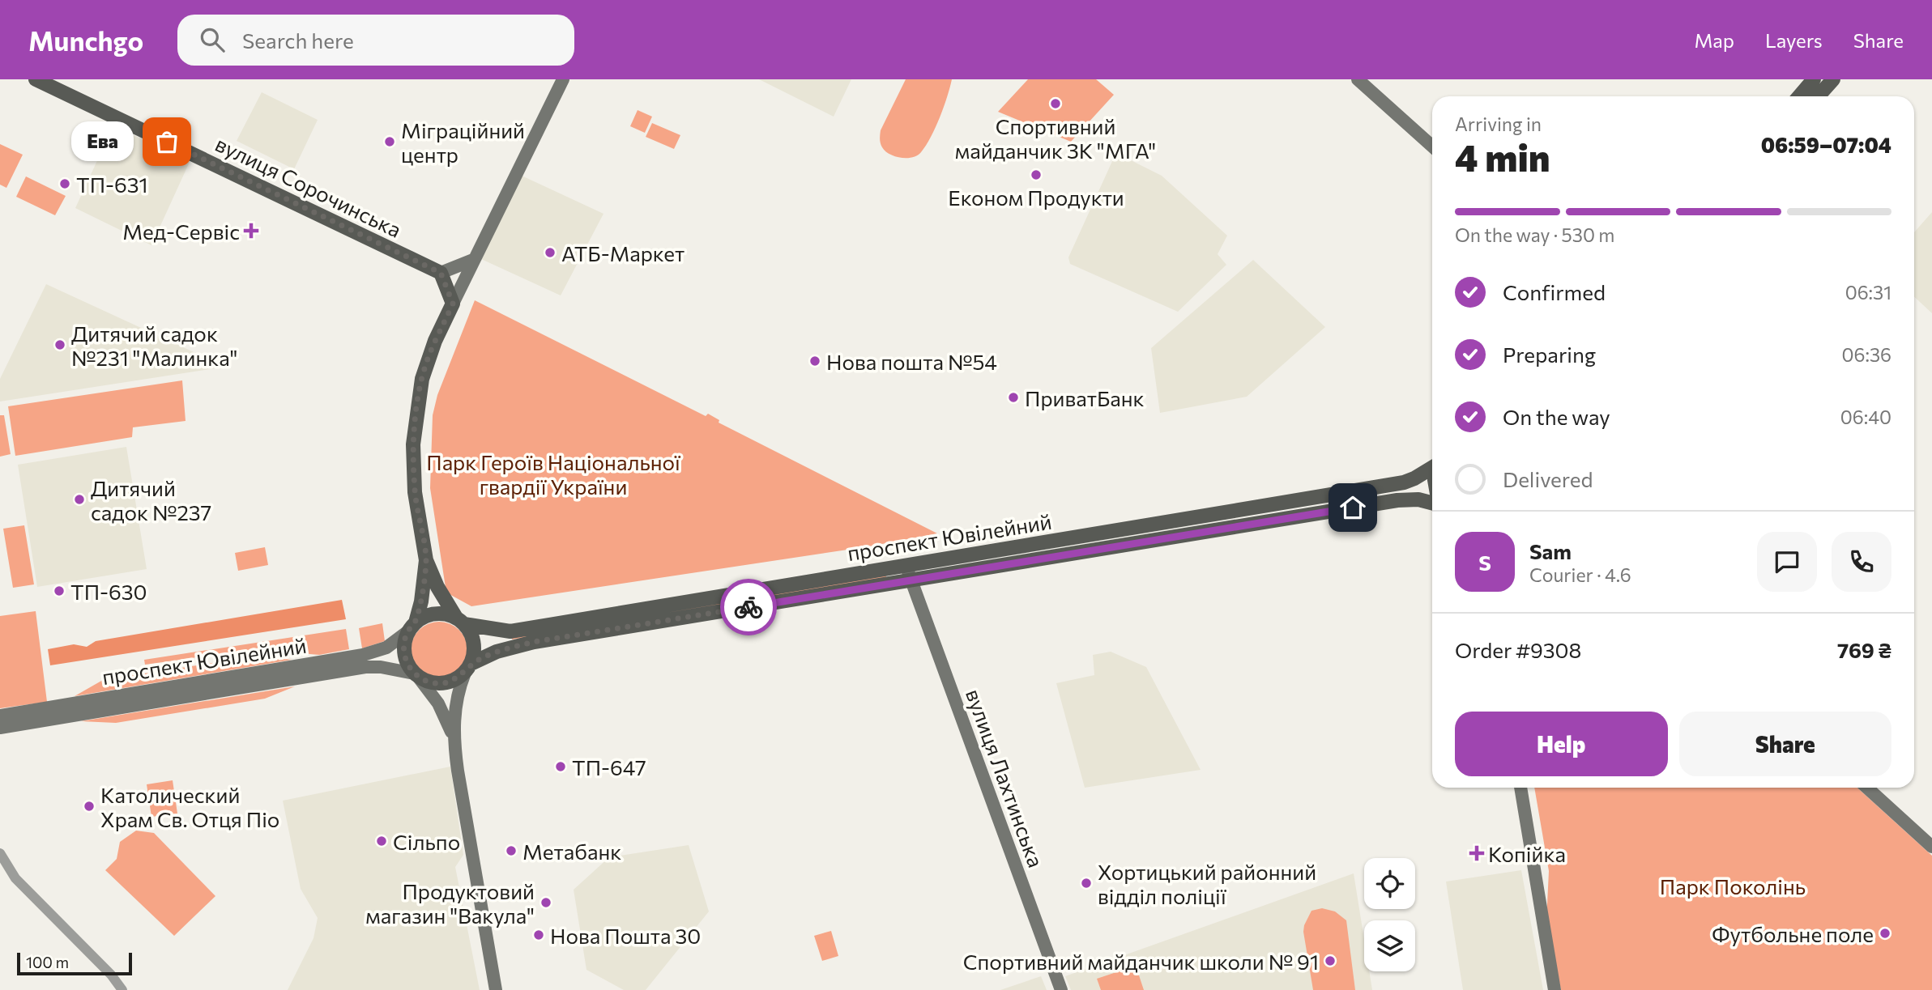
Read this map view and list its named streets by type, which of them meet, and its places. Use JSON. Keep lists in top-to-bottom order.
{
  "streets": {
    "main road": ["вулиця Сорочинська", "проспект Ювілейний"],
    "street": ["вулиця Лахтинська"]
  },
  "crossings": [
    ["проспект Ювілейний", "вулиця Лахтинська"]
  ],
  "parks": ["Парк Героїв Національної гвардії України", "Парк Поколінь"],
  "places": {
    "other": [
      "Спортивний майданчик ЗК \"МГА\"",
      "Ева",
      "Міграційний центр",
      "Економ Продукти",
      "ТП-631",
      "АТБ-Маркет",
      "Дитячий садок №231 \"Малинка\"",
      "Нова пошта №54",
      "ПриватБанк",
      "Дитячий садок №237",
      "ТП-630",
      "ТП-647",
      "Католический Храм Св. Отця Піо",
      "Сільпо",
      "Метабанк",
      "Хортицький районний відділ поліції",
      "Продуктовий магазин \"Вакула\"",
      "Футбольне поле",
      "Нова Пошта 30",
      "Спортивний майданчик школи № 91"
    ],
    "health": ["Мед-Сервіс", "Копійка"]
  },
  "scale_bar": "100 m",
  "page": {
    "header": "Munchgo",
    "search": "Search here",
    "nav": ["Map", "Layers", "Share"],
    "heading": ["4 min", "Arriving in", "06:59–07:04"],
    "panel": [
      "Sam",
      "Courier · 4.6",
      "Order #9308",
      "769 ₴"
    ],
    "bubble": "Ева",
    "bar": "On the way · 530 m",
    "list": [
      ["Confirmed", "06:31"],
      ["Preparing", "06:36"],
      ["On the way", "06:40"],
      "Delivered"
    ],
    "round": "S",
    "buttons": ["Help", "Share"],
    "scale": "100 m"
  }
}
